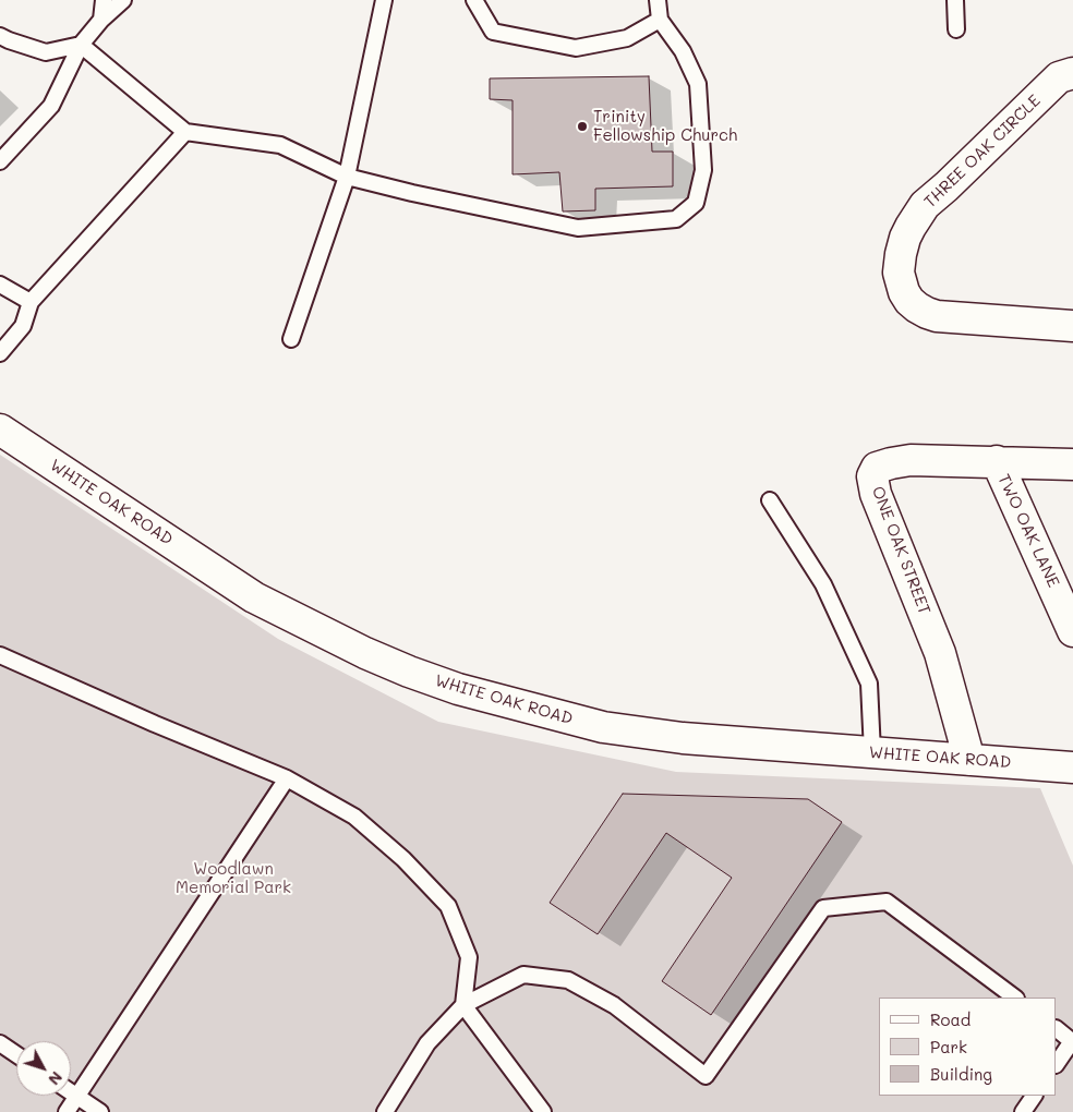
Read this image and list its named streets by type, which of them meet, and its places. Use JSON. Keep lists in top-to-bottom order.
{
  "streets": {
    "street": [
      "THREE OAK CIRCLE",
      "WHITE OAK ROAD",
      "TWO OAK LANE",
      "ONE OAK STREET"
    ]
  },
  "crossings": [
    ["WHITE OAK ROAD", "ONE OAK STREET"],
    ["TWO OAK LANE", "ONE OAK STREET"]
  ],
  "parks": ["Woodlawn Memorial Park"],
  "places": ["Trinity Fellowship Church"],
  "legend": ["Road", "Park", "Building"],
  "north": "bottom right"
}
